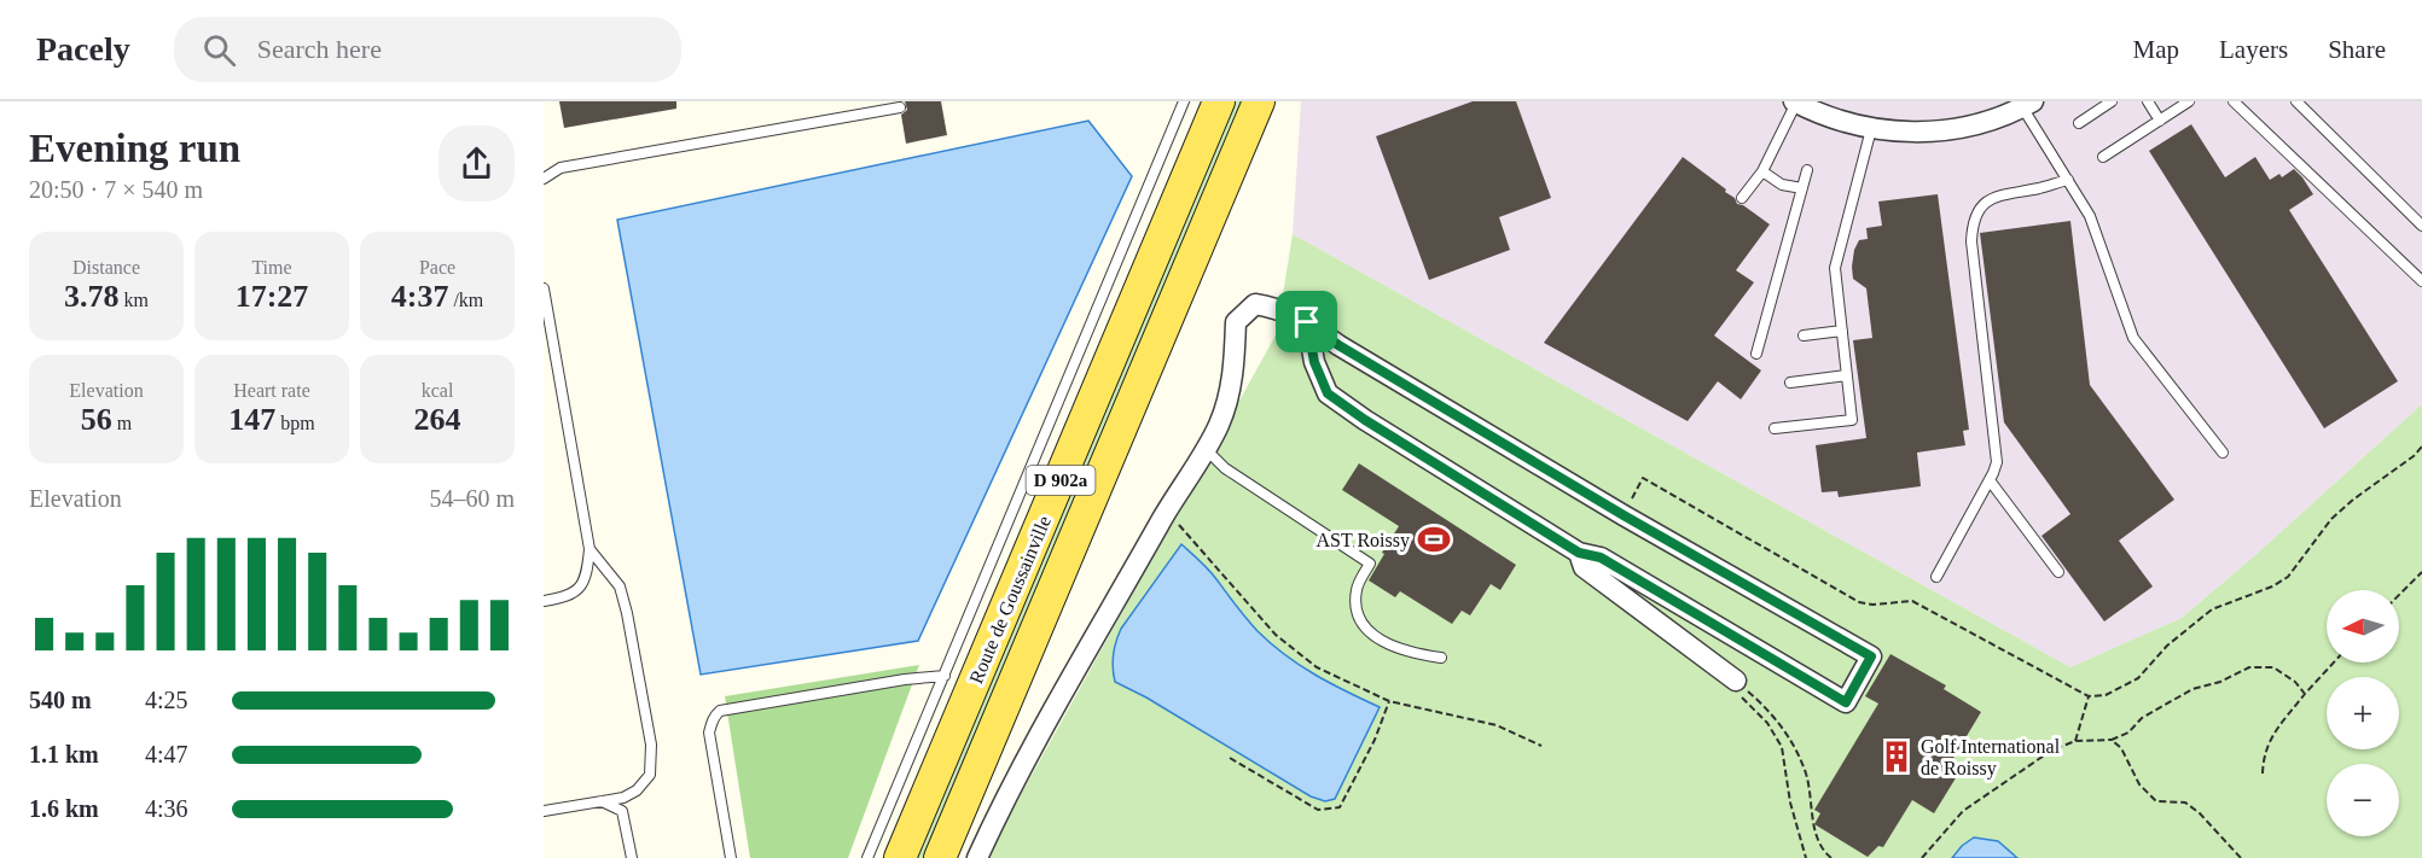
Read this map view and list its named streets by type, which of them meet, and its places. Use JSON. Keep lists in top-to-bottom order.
{
  "streets": {
    "main road": ["D 902a", "Route de Goussainville"]
  },
  "places": {
    "sports": ["AST Roissy"],
    "building": ["Golf International de Roissy"]
  },
  "north": "left",
  "page": {
    "header": "Pacely",
    "search": "Search here",
    "nav": ["Map", "Layers", "Share"],
    "heading": ["Evening run", "20:50 · 7 × 540 m"],
    "stats": [
      ["Distance", "3.78 km"],
      ["Time", "17:27"],
      ["Pace", "4:37 /km"],
      ["Elevation", "56 m"],
      ["Heart rate", "147 bpm"],
      ["kcal", "264"]
    ],
    "chart": ["Elevation", "54–60 m"],
    "map_buttons": ["+", "−"],
    "list": [
      {
        "name": "540 m",
        "note": "4:25"
      },
      {
        "name": "1.1 km",
        "note": "4:47"
      },
      {
        "name": "1.6 km",
        "note": "4:36"
      }
    ]
  }
}
